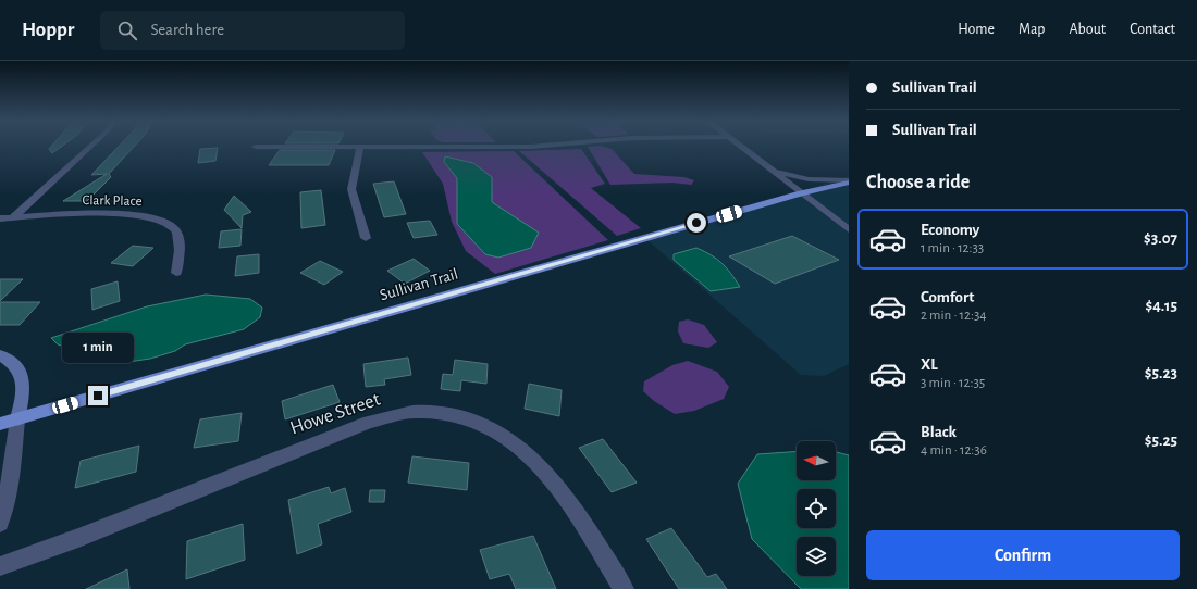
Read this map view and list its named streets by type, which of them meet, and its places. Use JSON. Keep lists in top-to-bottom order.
{
  "streets": {
    "main road": ["Sullivan Trail"],
    "street": ["Clark Place", "Howe Street"]
  },
  "north": "left",
  "page": {
    "header": "Hoppr",
    "search": "Search here",
    "nav": [
      "Home",
      "Map",
      "About",
      "Contact"
    ],
    "banner": ["Sullivan Trail", "Sullivan Trail"],
    "heading": "Choose a ride",
    "list": [
      {
        "name": "Economy",
        "note": "1 min · 12:33",
        "value": "$3.07"
      },
      {
        "name": "Comfort",
        "note": "2 min · 12:34",
        "value": "$4.15"
      },
      {
        "name": "XL",
        "note": "3 min · 12:35",
        "value": "$5.23"
      },
      {
        "name": "Black",
        "note": "4 min · 12:36",
        "value": "$5.25"
      }
    ],
    "bubble": "1 min",
    "buttons": "Confirm"
  }
}
